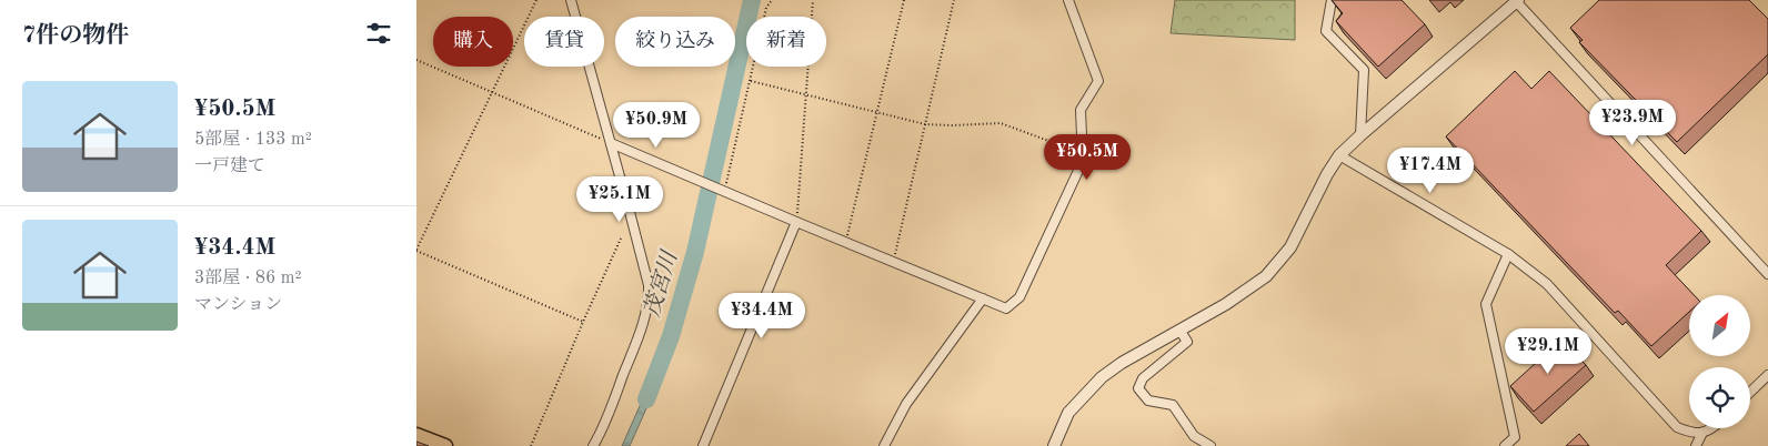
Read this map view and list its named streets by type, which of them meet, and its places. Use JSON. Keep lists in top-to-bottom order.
{
  "water": ["茂宮川"],
  "north": "top right",
  "page": {
    "heading": "7件の物件",
    "chip": [
      "購入",
      "賃貸",
      "絞り込み",
      "新着"
    ],
    "list": [
      {
        "name": "¥50.5M",
        "note": "5部屋 · 133 m² · 一戸建て"
      },
      {
        "name": "¥34.4M",
        "note": "3部屋 · 86 m² · マンション"
      }
    ],
    "price": [
      "¥23.9M",
      "¥50.9M",
      "¥50.5M",
      "¥17.4M",
      "¥25.1M",
      "¥34.4M",
      "¥29.1M"
    ]
  }
}
